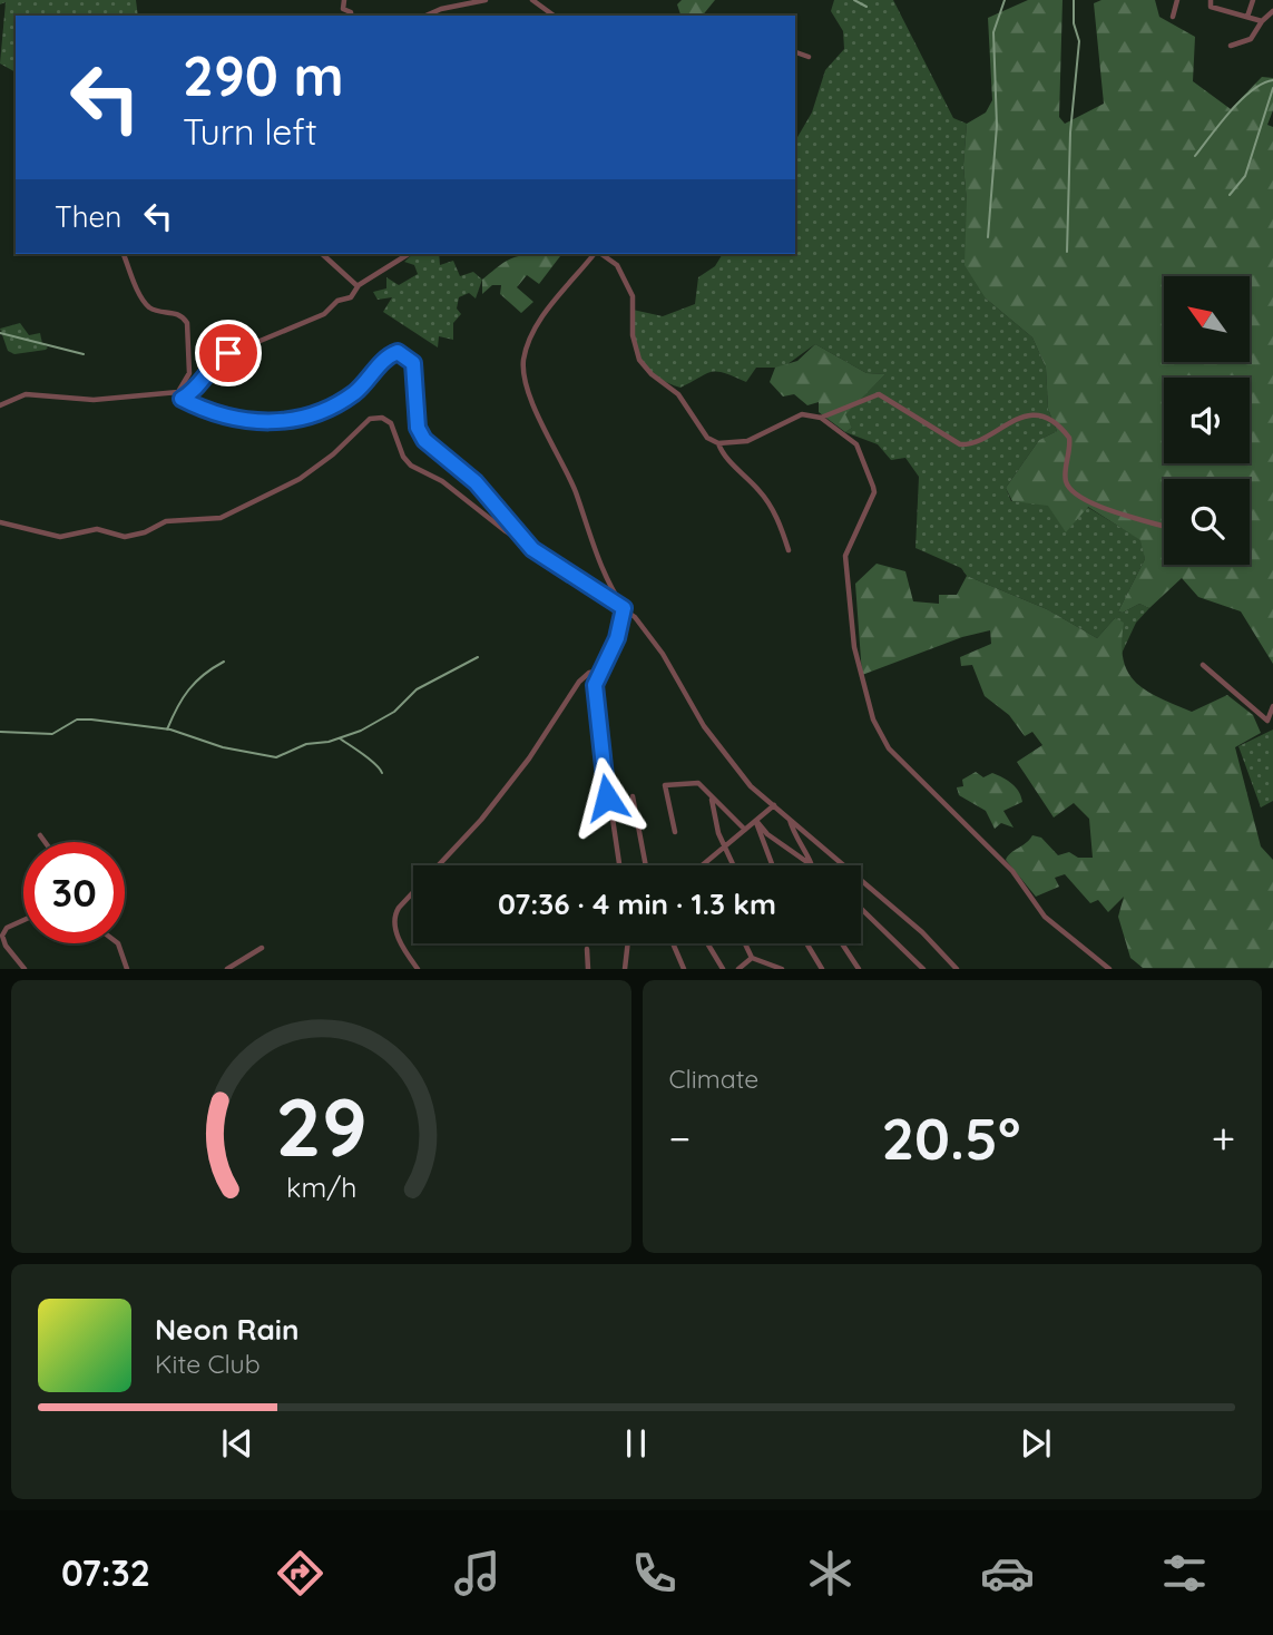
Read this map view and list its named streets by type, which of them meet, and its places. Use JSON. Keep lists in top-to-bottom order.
{
  "north": "top left",
  "page": {
    "turn": ["290 m", "Turn left"],
    "then": "Then",
    "limit": "30",
    "trip": "07:36 · 4 min · 1.3 km",
    "tile": "Climate",
    "heat": ["−", "20.5°", "+"],
    "song": ["Neon Rain", "Kite Club"],
    "tabs": "07:32",
    "gauge": ["29", "km/h"]
  }
}
